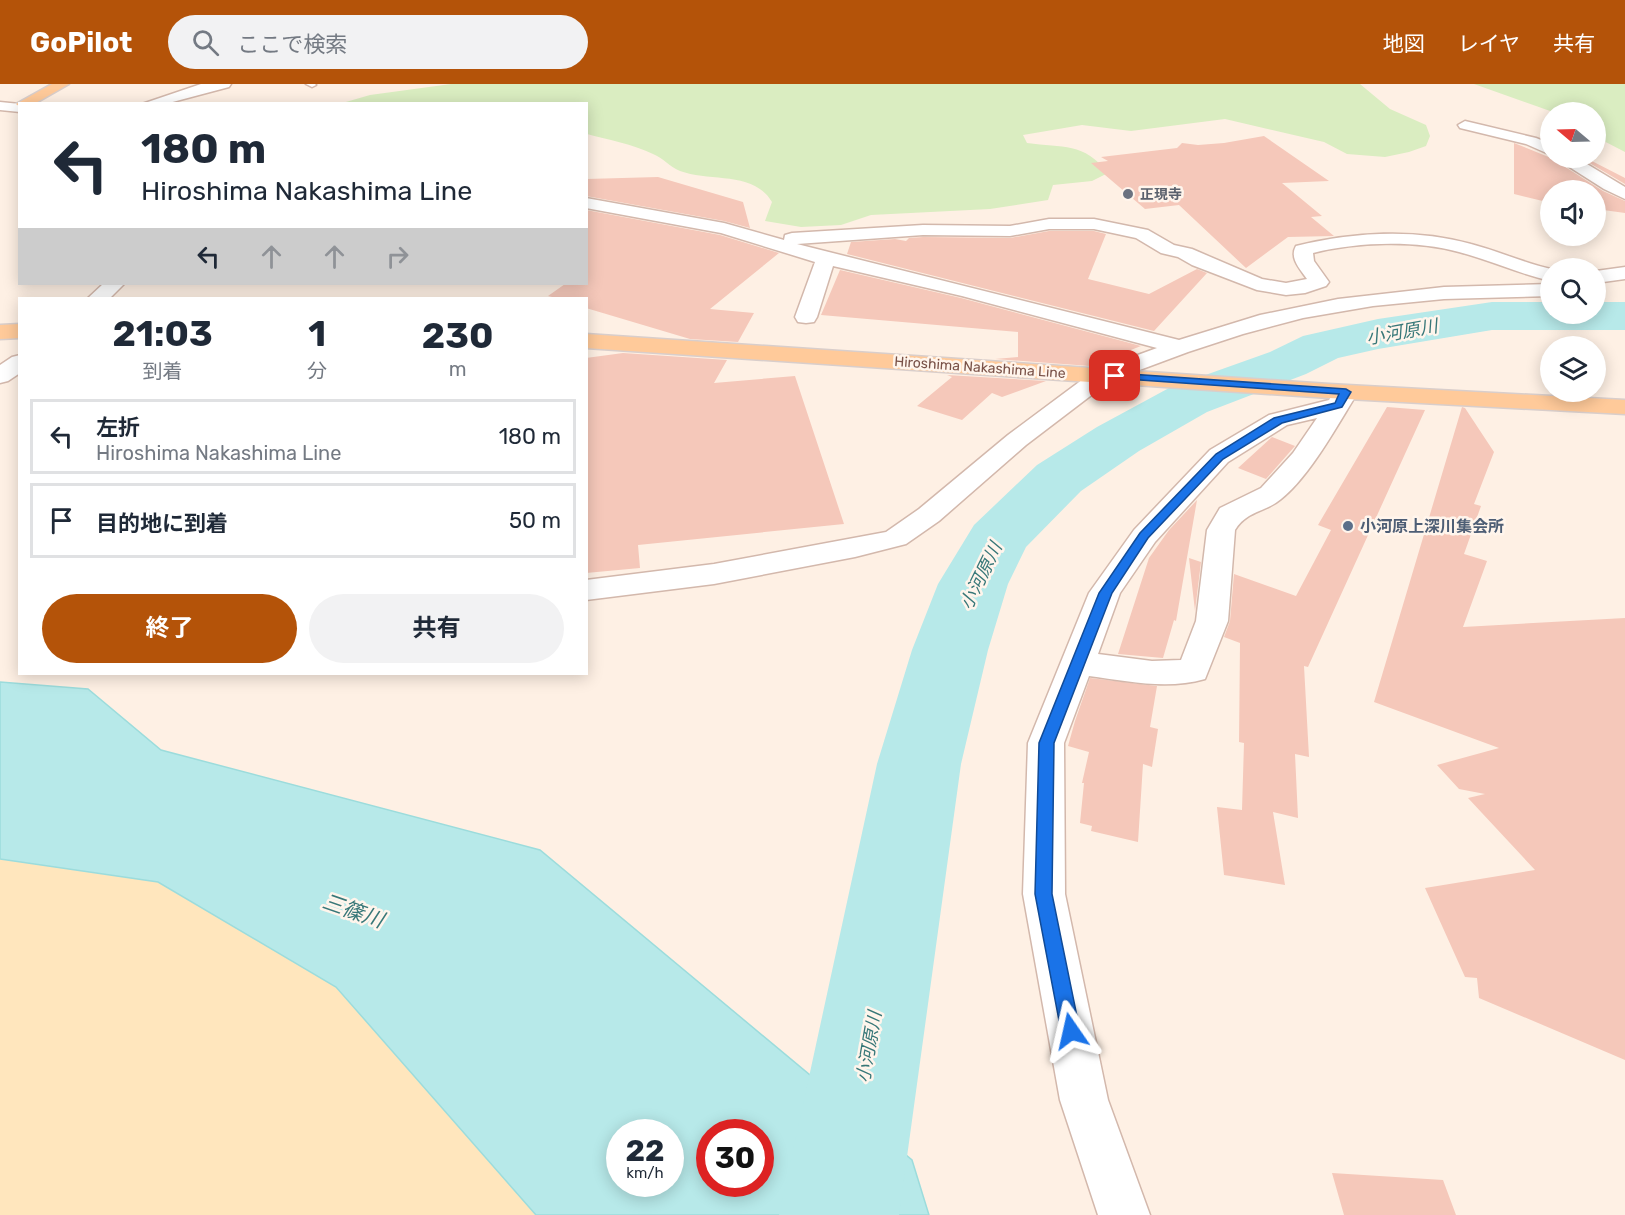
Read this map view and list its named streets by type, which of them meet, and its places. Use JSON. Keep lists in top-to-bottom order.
{
  "streets": {
    "main road": ["Hiroshima Nakashima Line"]
  },
  "water": ["小河原川", "三篠川"],
  "places": ["正現寺", "小河原上深川集会所"],
  "north": "left",
  "page": {
    "header": "GoPilot",
    "search": "ここで検索",
    "nav": ["地図", "レイヤ", "共有"],
    "turn": ["180 m", "Hiroshima Nakashima Line"],
    "eta": [
      "21:03",
      "到着",
      "1",
      "分",
      "230",
      "m"
    ],
    "list": [
      {
        "name": "左折",
        "note": "Hiroshima Nakashima Line",
        "value": "180 m"
      },
      {
        "name": "目的地に到着",
        "value": "50 m"
      }
    ],
    "buttons": ["終了", "共有"],
    "speed": "22 km/h",
    "limit": "30"
  }
}
